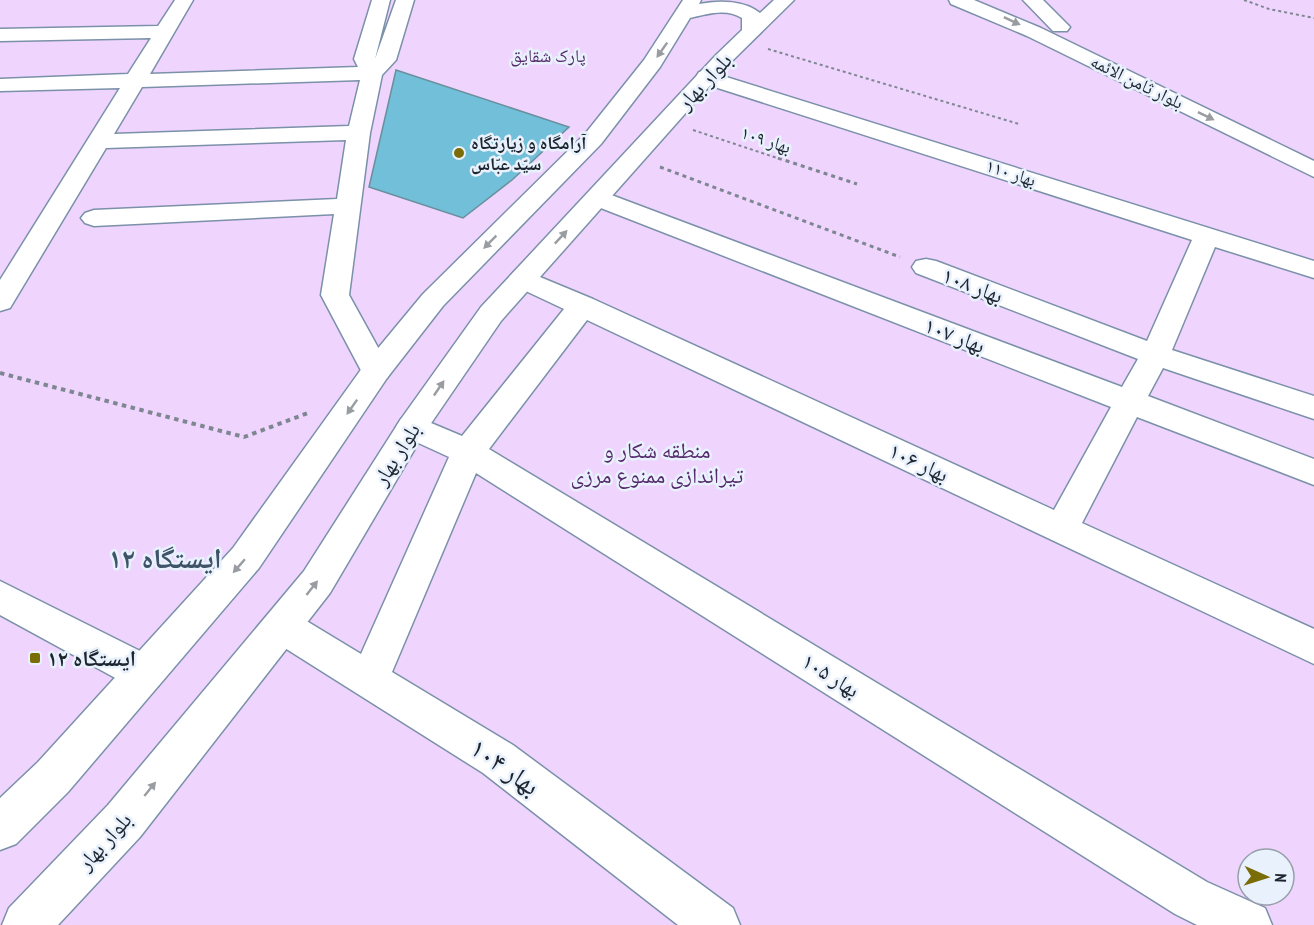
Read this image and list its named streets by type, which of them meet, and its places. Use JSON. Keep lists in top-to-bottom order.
{
  "streets": {
    "street": [
      "بلوار بهار",
      "بلوار ثامن الائمه",
      "بهار ۱۱۰",
      "بهار ۱۰۸",
      "بهار ۱۰۷",
      "بهار ۱۰۶",
      "بهار ۱۰۵",
      "بهار ۱۰۴"
    ],
    "path": ["بهار ۱۰۹"]
  },
  "crossings": [
    ["بلوار بهار", "بهار ۱۰۹"],
    ["بلوار بهار", "بهار ۱۱۰"],
    ["بلوار بهار", "بهار ۱۰۸"],
    ["بلوار بهار", "بهار ۱۰۷"],
    ["بلوار بهار", "بهار ۱۰۶"],
    ["بلوار بهار", "بهار ۱۰۵"],
    ["بلوار بهار", "بهار ۱۰۴"]
  ],
  "districts": ["ایستگاه ۱۲"],
  "parks": ["پارک شقایق", "منطقه شکار و تیراندازی ممنوع مرزی"],
  "places": {
    "other": ["آرامگاه و زیارتگاه سیّد عبّاس"],
    "transit": ["ایستگاه ۱۲"]
  },
  "north": "right"
}
